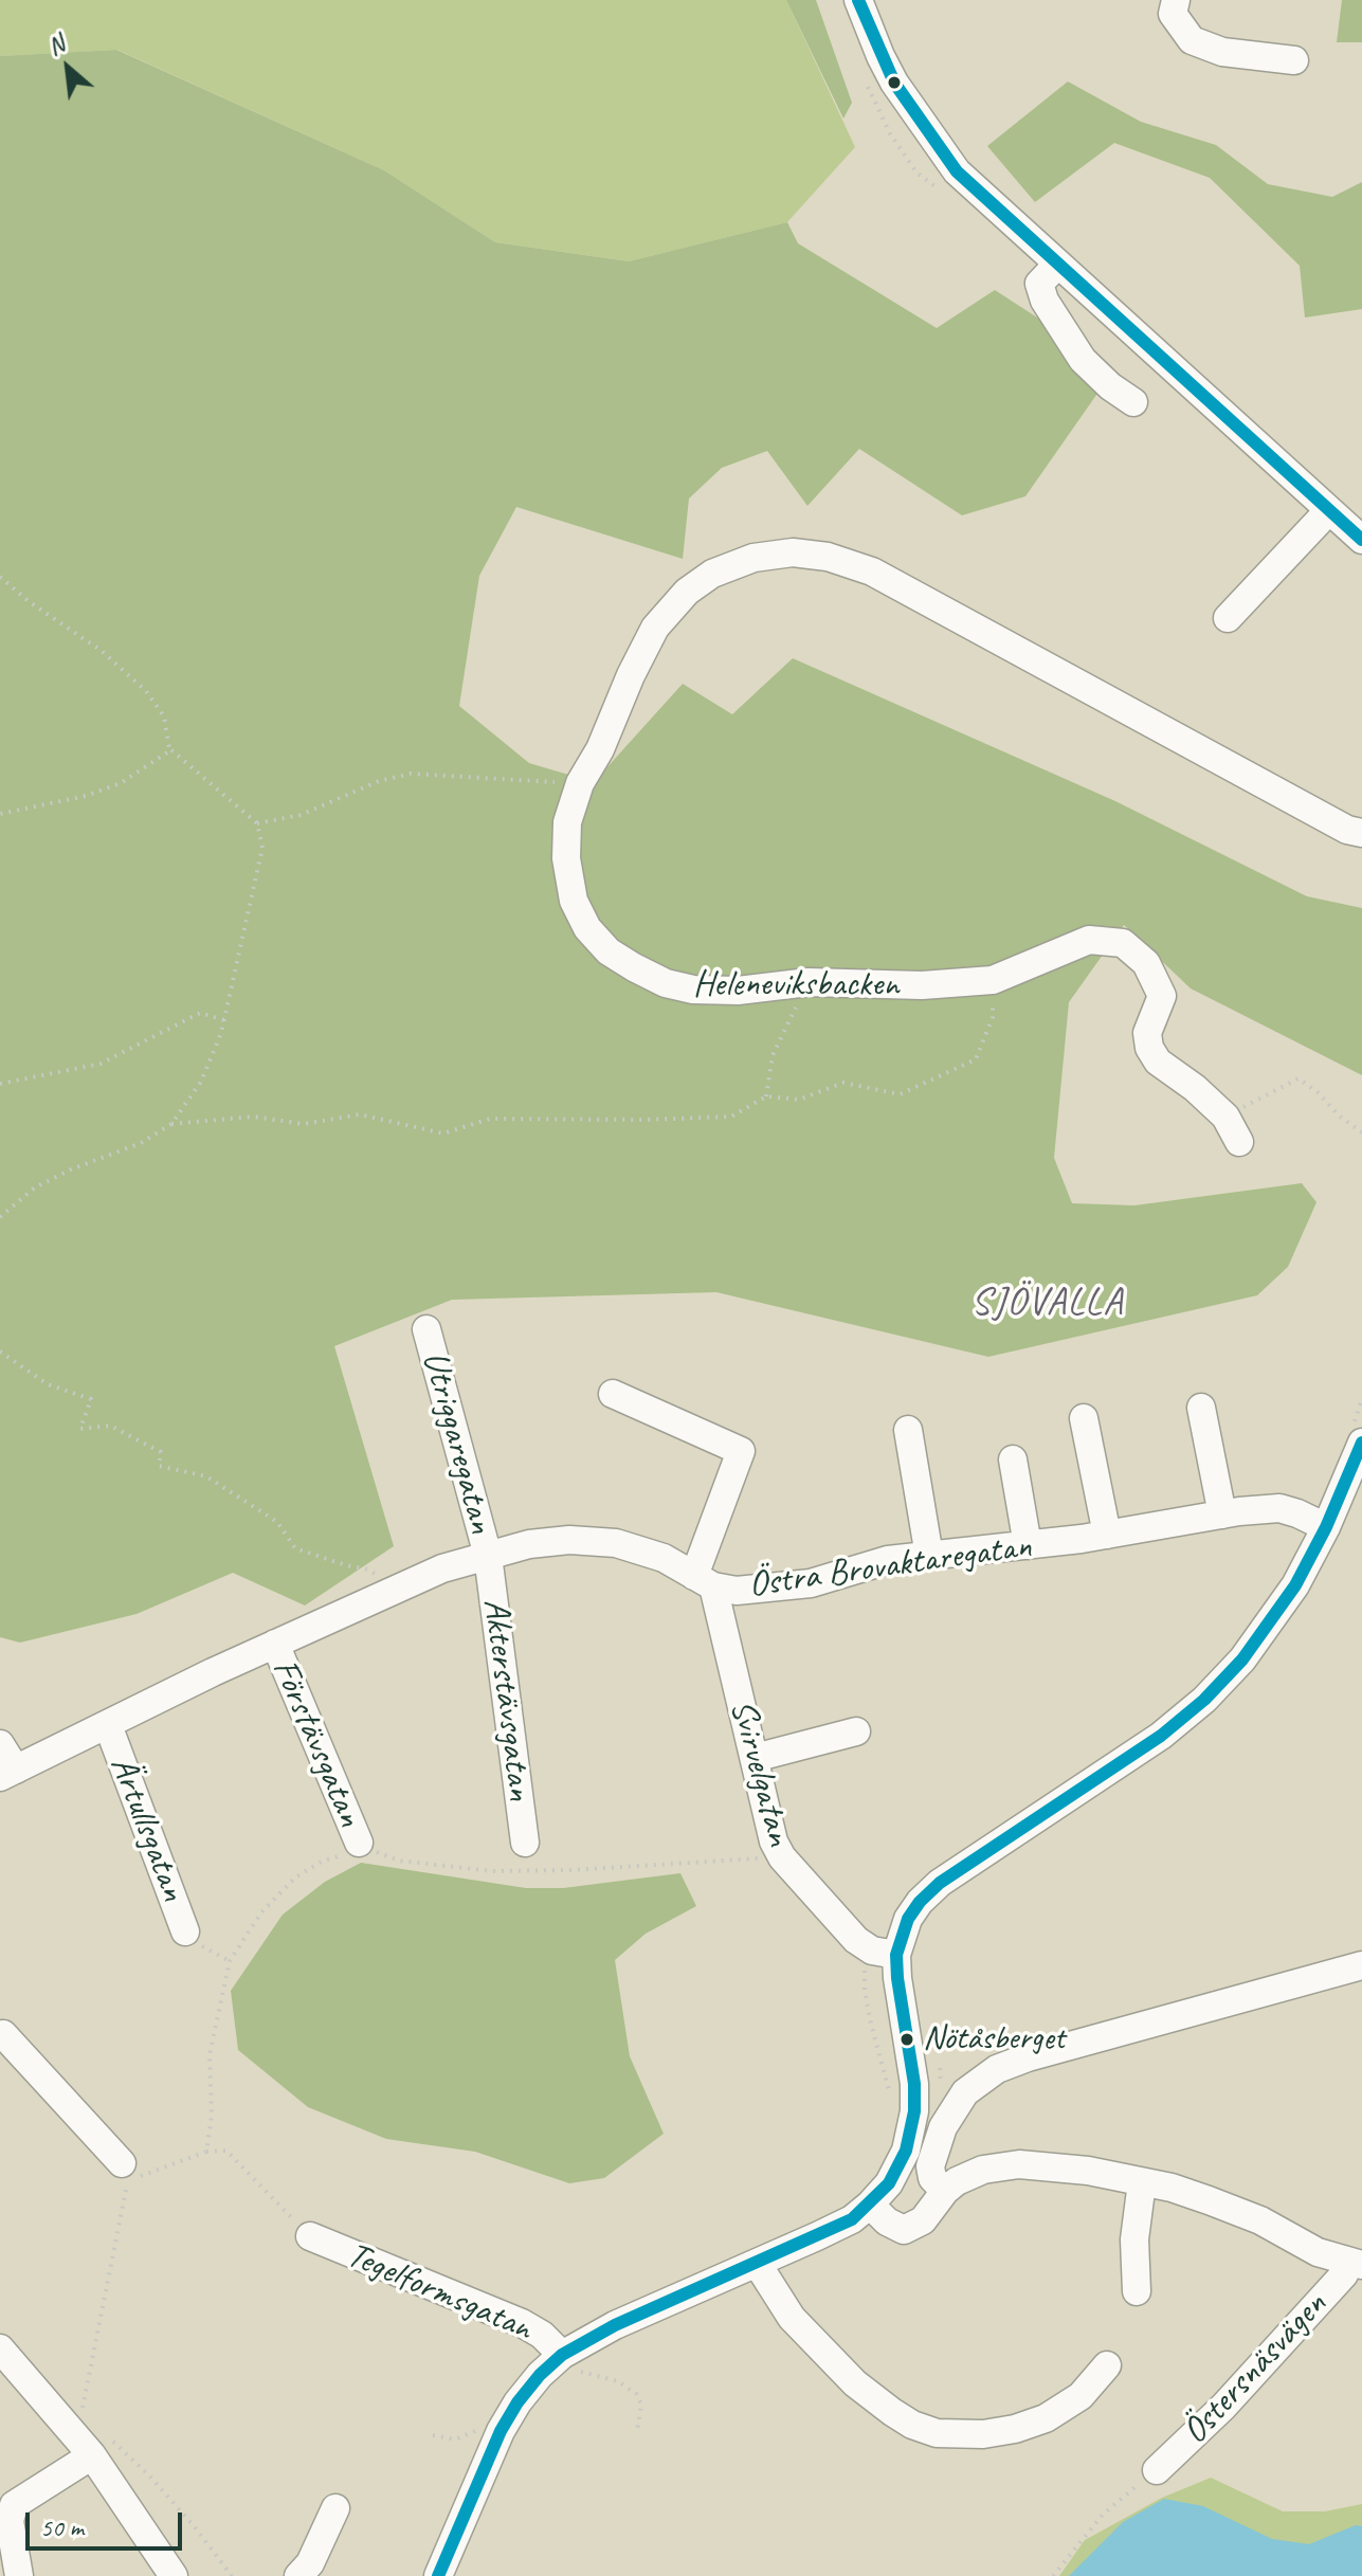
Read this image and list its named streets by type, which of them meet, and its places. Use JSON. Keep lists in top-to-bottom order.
{
  "streets": {
    "street": [
      "Heleneviksbacken",
      "Utriggaregatan",
      "Östra Brovaktaregatan",
      "Akterstävsgatan",
      "Förstävsgatan",
      "Svirvelgatan",
      "Ärtullsgatan",
      "Tegelformsgatan",
      "Östersnäsvägen"
    ]
  },
  "crossings": [
    ["Utriggaregatan", "Östra Brovaktaregatan"],
    ["Utriggaregatan", "Akterstävsgatan"],
    ["Östra Brovaktaregatan", "Akterstävsgatan"],
    ["Östra Brovaktaregatan", "Förstävsgatan"],
    ["Östra Brovaktaregatan", "Svirvelgatan"],
    ["Östra Brovaktaregatan", "Ärtullsgatan"]
  ],
  "districts": ["SJÖVALLA"],
  "places": ["Nötåsberget"],
  "scale_bar": "50 m",
  "north": "top left"
}
